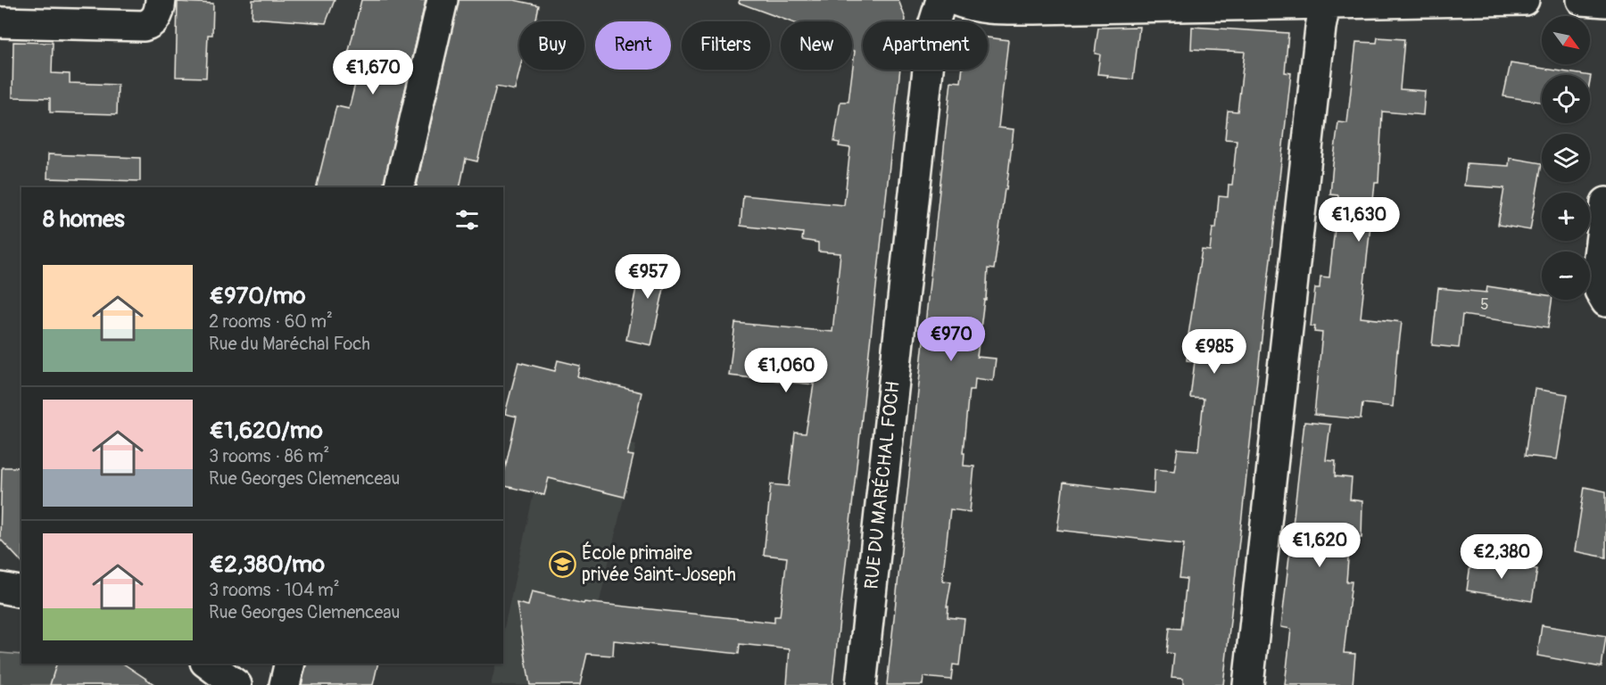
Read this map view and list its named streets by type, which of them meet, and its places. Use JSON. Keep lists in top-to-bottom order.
{
  "streets": {
    "street": ["RUE DU MARÉCHAL FOCH"]
  },
  "places": {
    "school or university": ["École primaire privée Saint-Joseph"]
  },
  "house_numbers": ["5"],
  "north": "bottom right",
  "page": {
    "map_buttons": ["+", "−"],
    "chip": [
      "Buy",
      "Rent",
      "Filters",
      "New",
      "Apartment"
    ],
    "price": [
      "€1,670",
      "€1,630",
      "€957",
      "€970",
      "€985",
      "€1,060",
      "€1,620",
      "€2,380"
    ],
    "heading": "8 homes",
    "list": [
      {
        "name": "€970/mo",
        "note": "2 rooms · 60 m² · Rue du Maréchal Foch"
      },
      {
        "name": "€1,620/mo",
        "note": "3 rooms · 86 m² · Rue Georges Clemenceau"
      },
      {
        "name": "€2,380/mo",
        "note": "3 rooms · 104 m² · Rue Georges Clemenceau"
      }
    ]
  }
}
